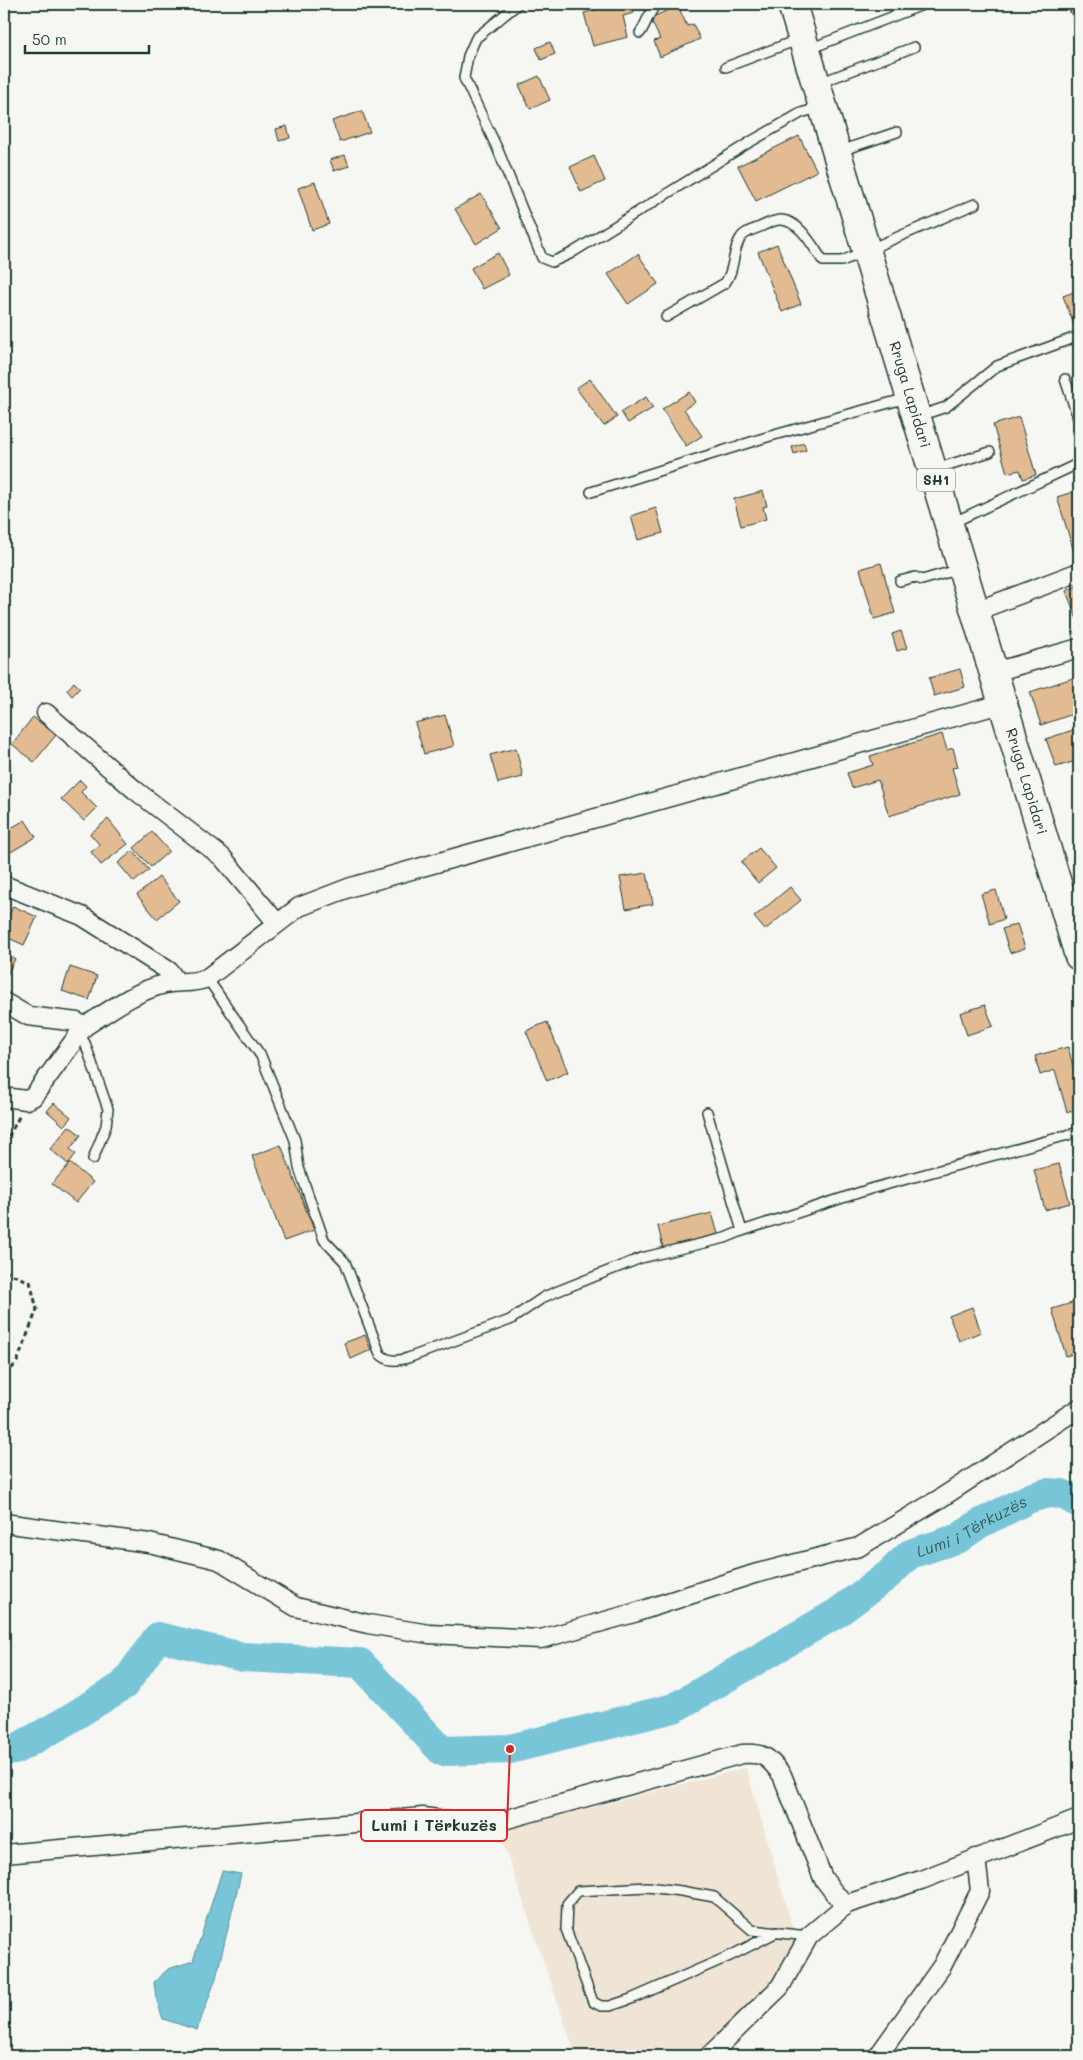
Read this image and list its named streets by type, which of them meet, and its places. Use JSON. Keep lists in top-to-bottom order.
{
  "streets": {
    "main road": ["Rruga Lapidari", "SH1"]
  },
  "water": ["Lumi i Tërkuzës"],
  "places": ["Lumi i Tërkuzës"],
  "scale_bar": "50 m"
}
